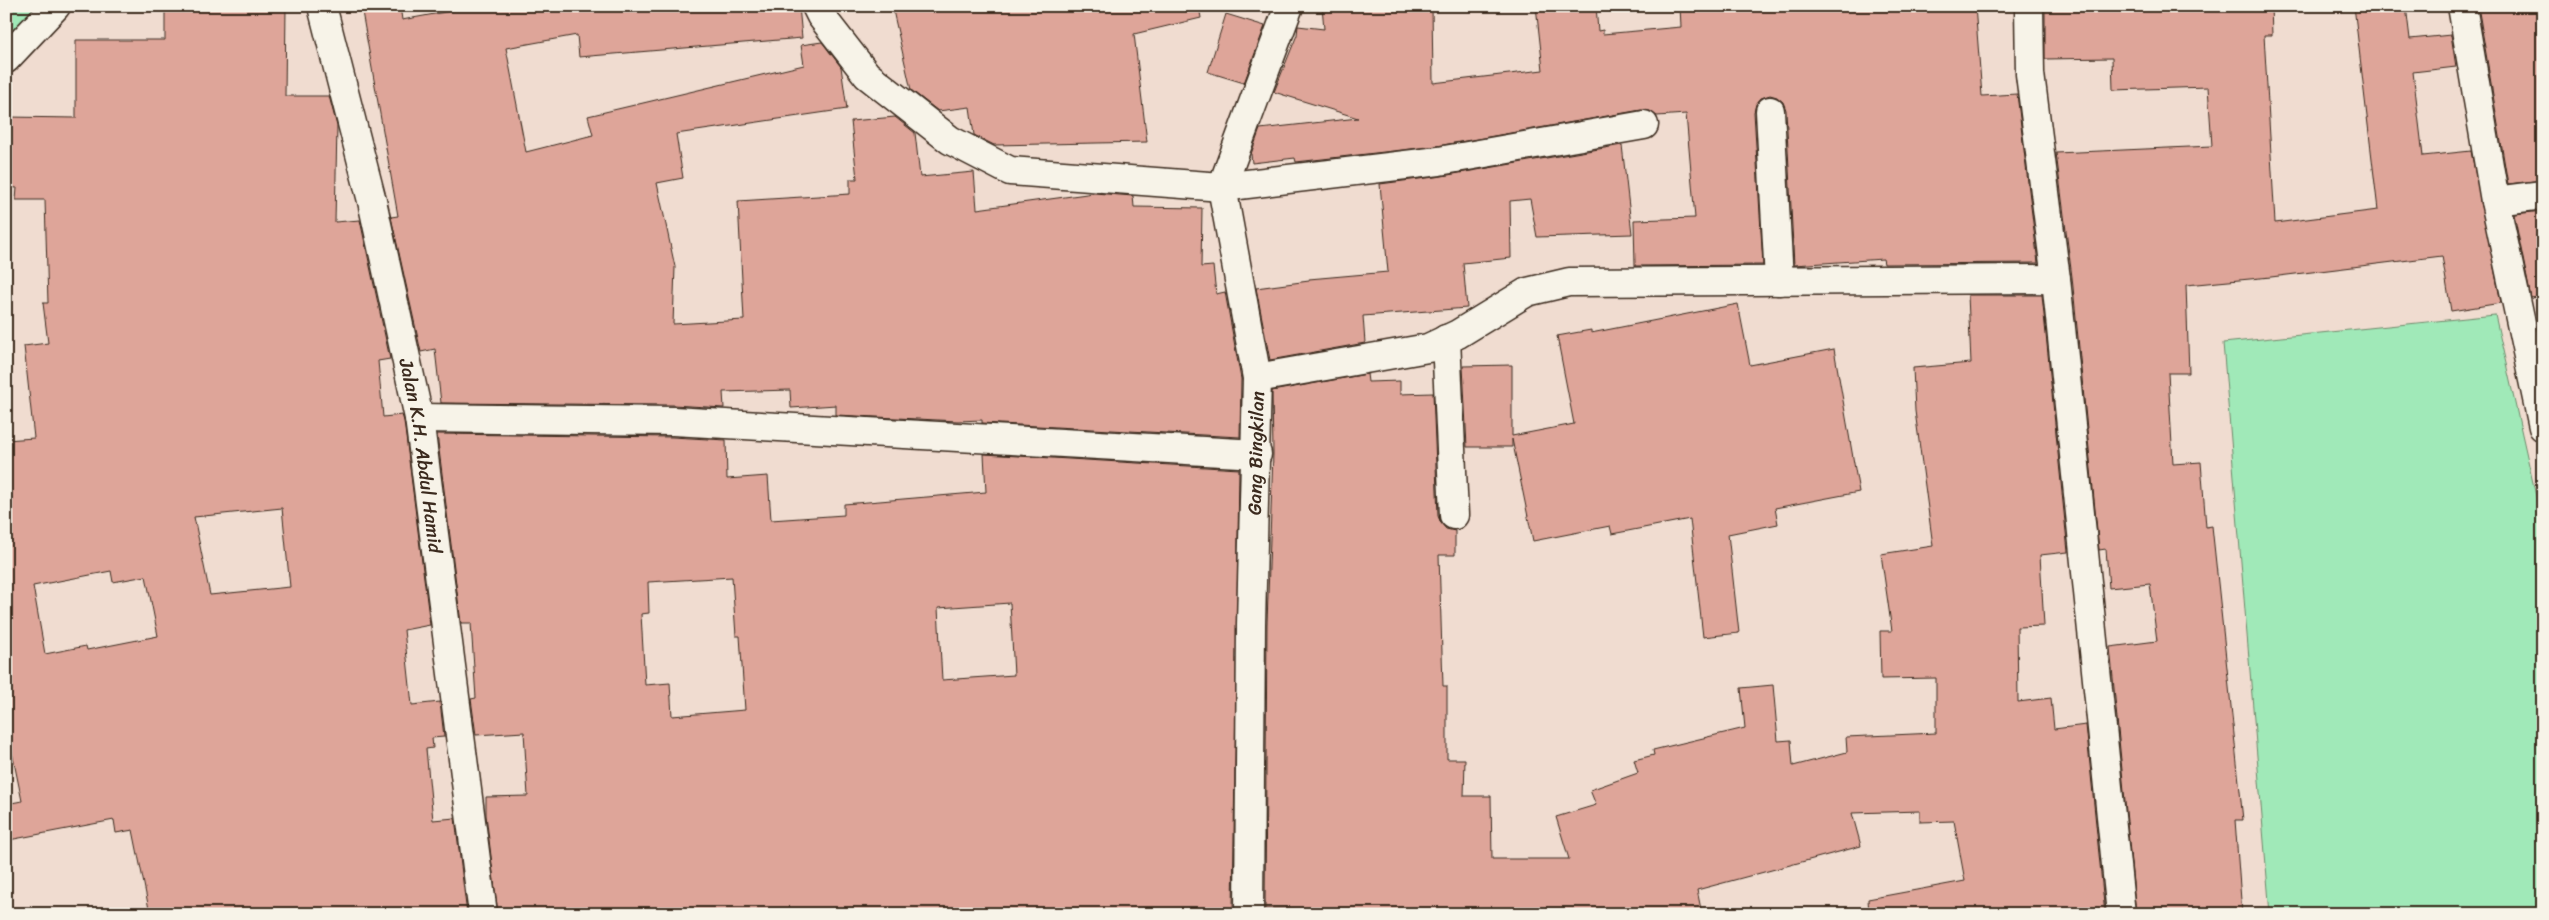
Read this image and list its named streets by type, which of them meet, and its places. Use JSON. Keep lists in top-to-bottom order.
{
  "streets": {
    "street": ["Gang Bingkilan", "Jalan K.H. Abdul Hamid"]
  }
}
